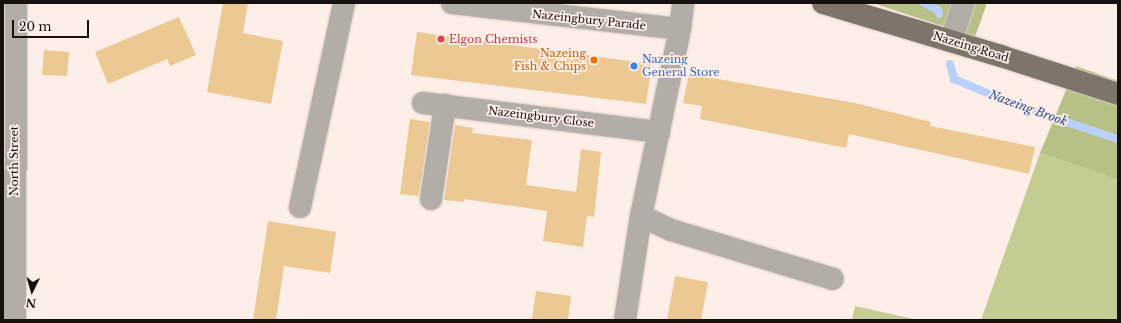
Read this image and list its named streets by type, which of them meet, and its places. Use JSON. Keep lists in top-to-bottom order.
{
  "streets": {
    "main road": ["Nazeing Road"],
    "street": ["Nazeingbury Parade", "Nazeingbury Close", "North Street"]
  },
  "water": ["Nazeing Brook"],
  "places": ["Elgon Chemists", "Nazeing Fish & Chips", "Nazeing General Store"],
  "scale_bar": "20 m",
  "north": "bottom"
}
